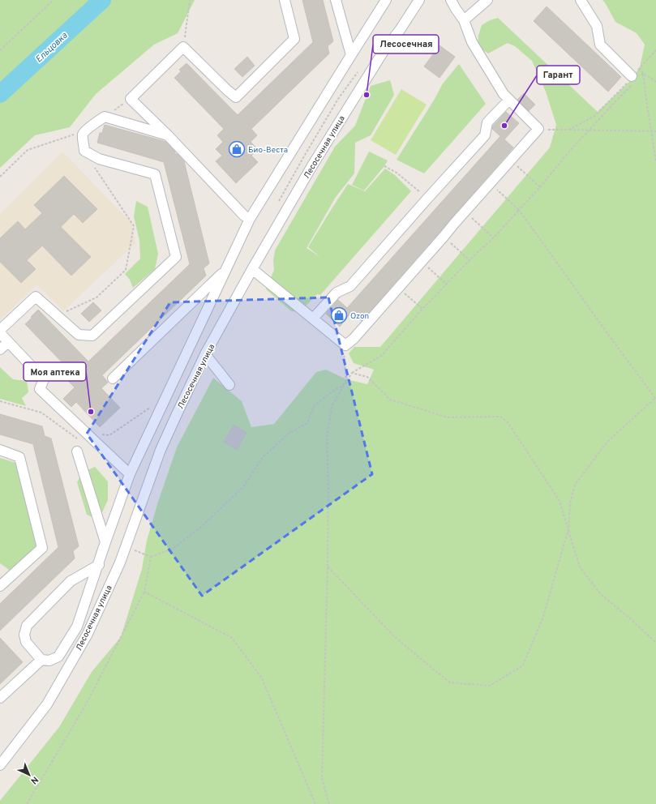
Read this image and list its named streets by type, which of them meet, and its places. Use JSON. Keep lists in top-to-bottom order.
{
  "streets": {
    "street": ["Лесосечная улица"]
  },
  "water": ["Ельцовка"],
  "places": {
    "other": ["Лесосечная", "Гарант", "Моя аптека"],
    "shop": ["Био-Веста", "Ozon"]
  },
  "north": "bottom right"
}
